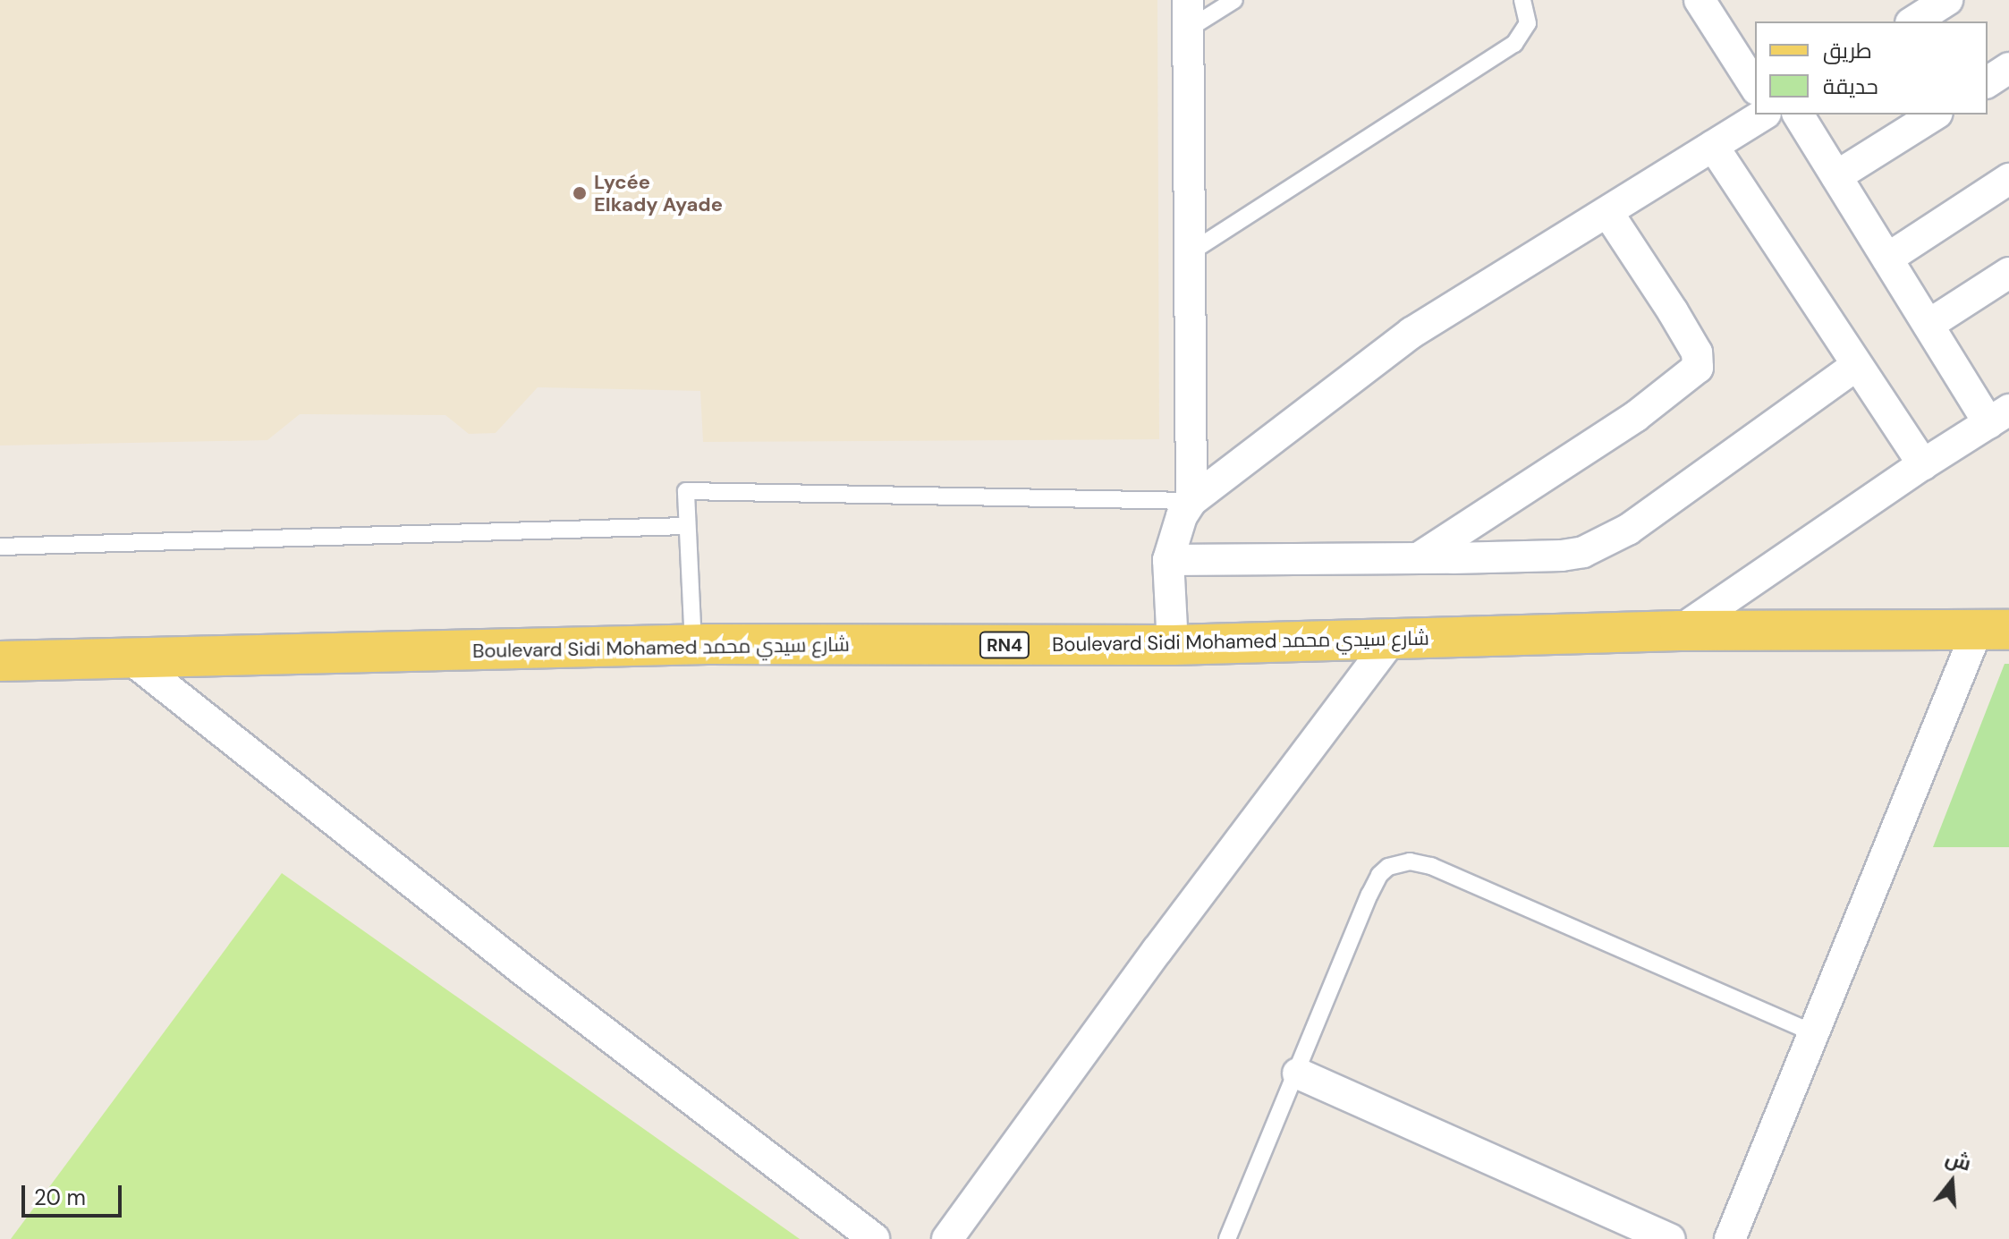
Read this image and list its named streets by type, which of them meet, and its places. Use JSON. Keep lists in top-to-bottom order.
{
  "streets": {
    "main road": ["Boulevard Sidi Mohamed شارع سيدي محمد", "RN4"]
  },
  "places": ["Lycée Elkady Ayade"],
  "legend": ["طريق", "حديقة"],
  "scale_bar": "20 m",
  "north": "top"
}
